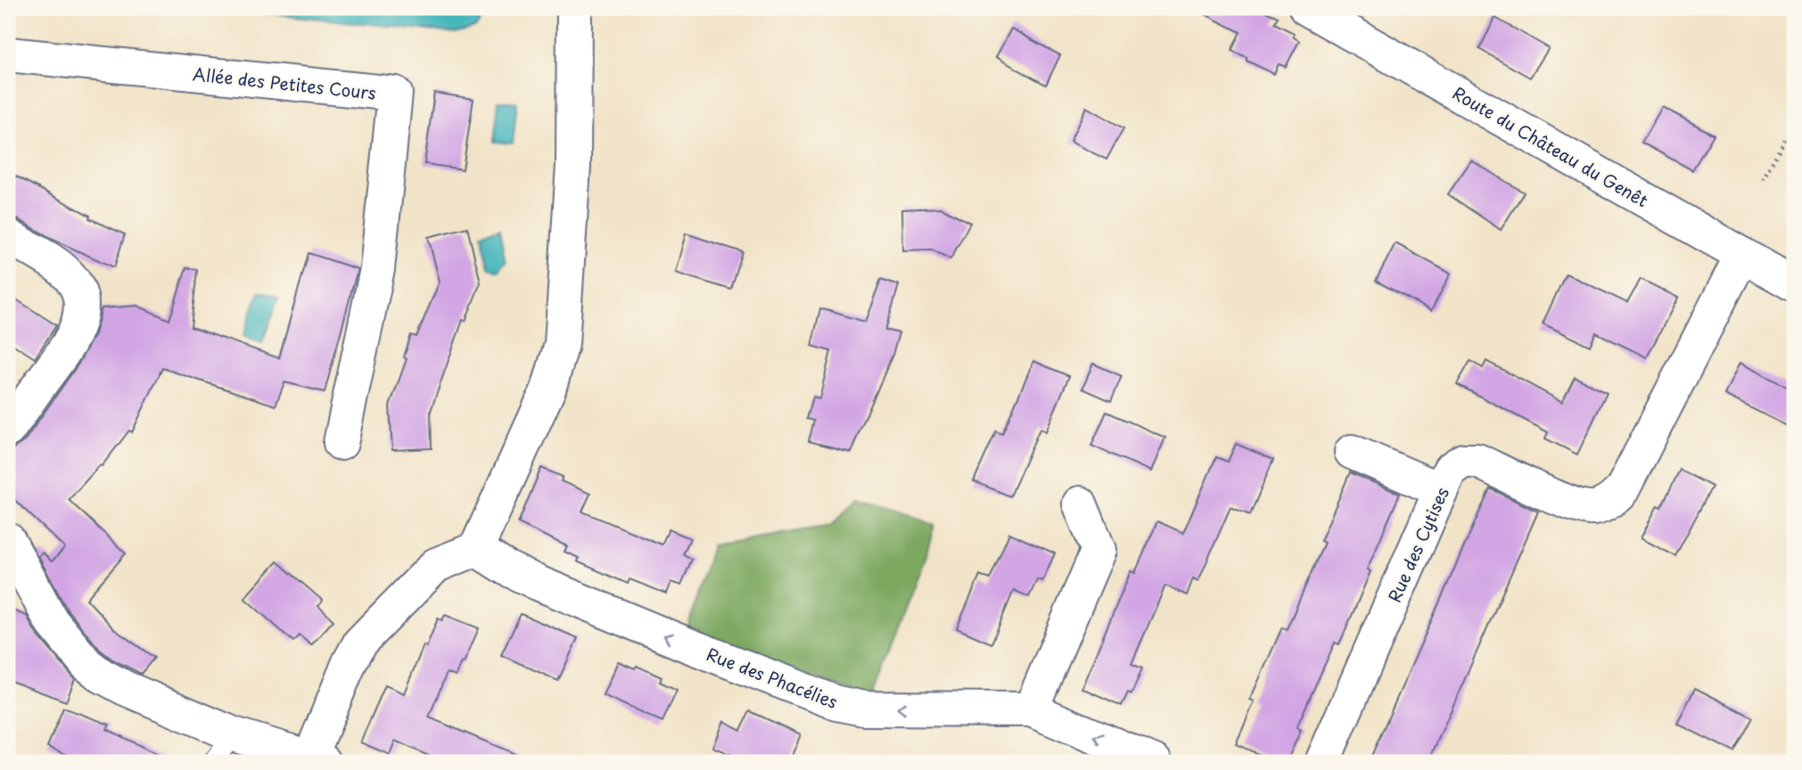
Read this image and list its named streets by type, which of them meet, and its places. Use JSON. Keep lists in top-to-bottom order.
{
  "streets": {
    "street": [
      "Allée des Petites Cours",
      "Route du Château du Genêt",
      "Rue des Cytises",
      "Rue des Phacélies"
    ]
  },
  "crossings": [
    ["Route du Château du Genêt", "Rue des Cytises"]
  ],
  "one_way": ["Rue des Phacélies"]
}
